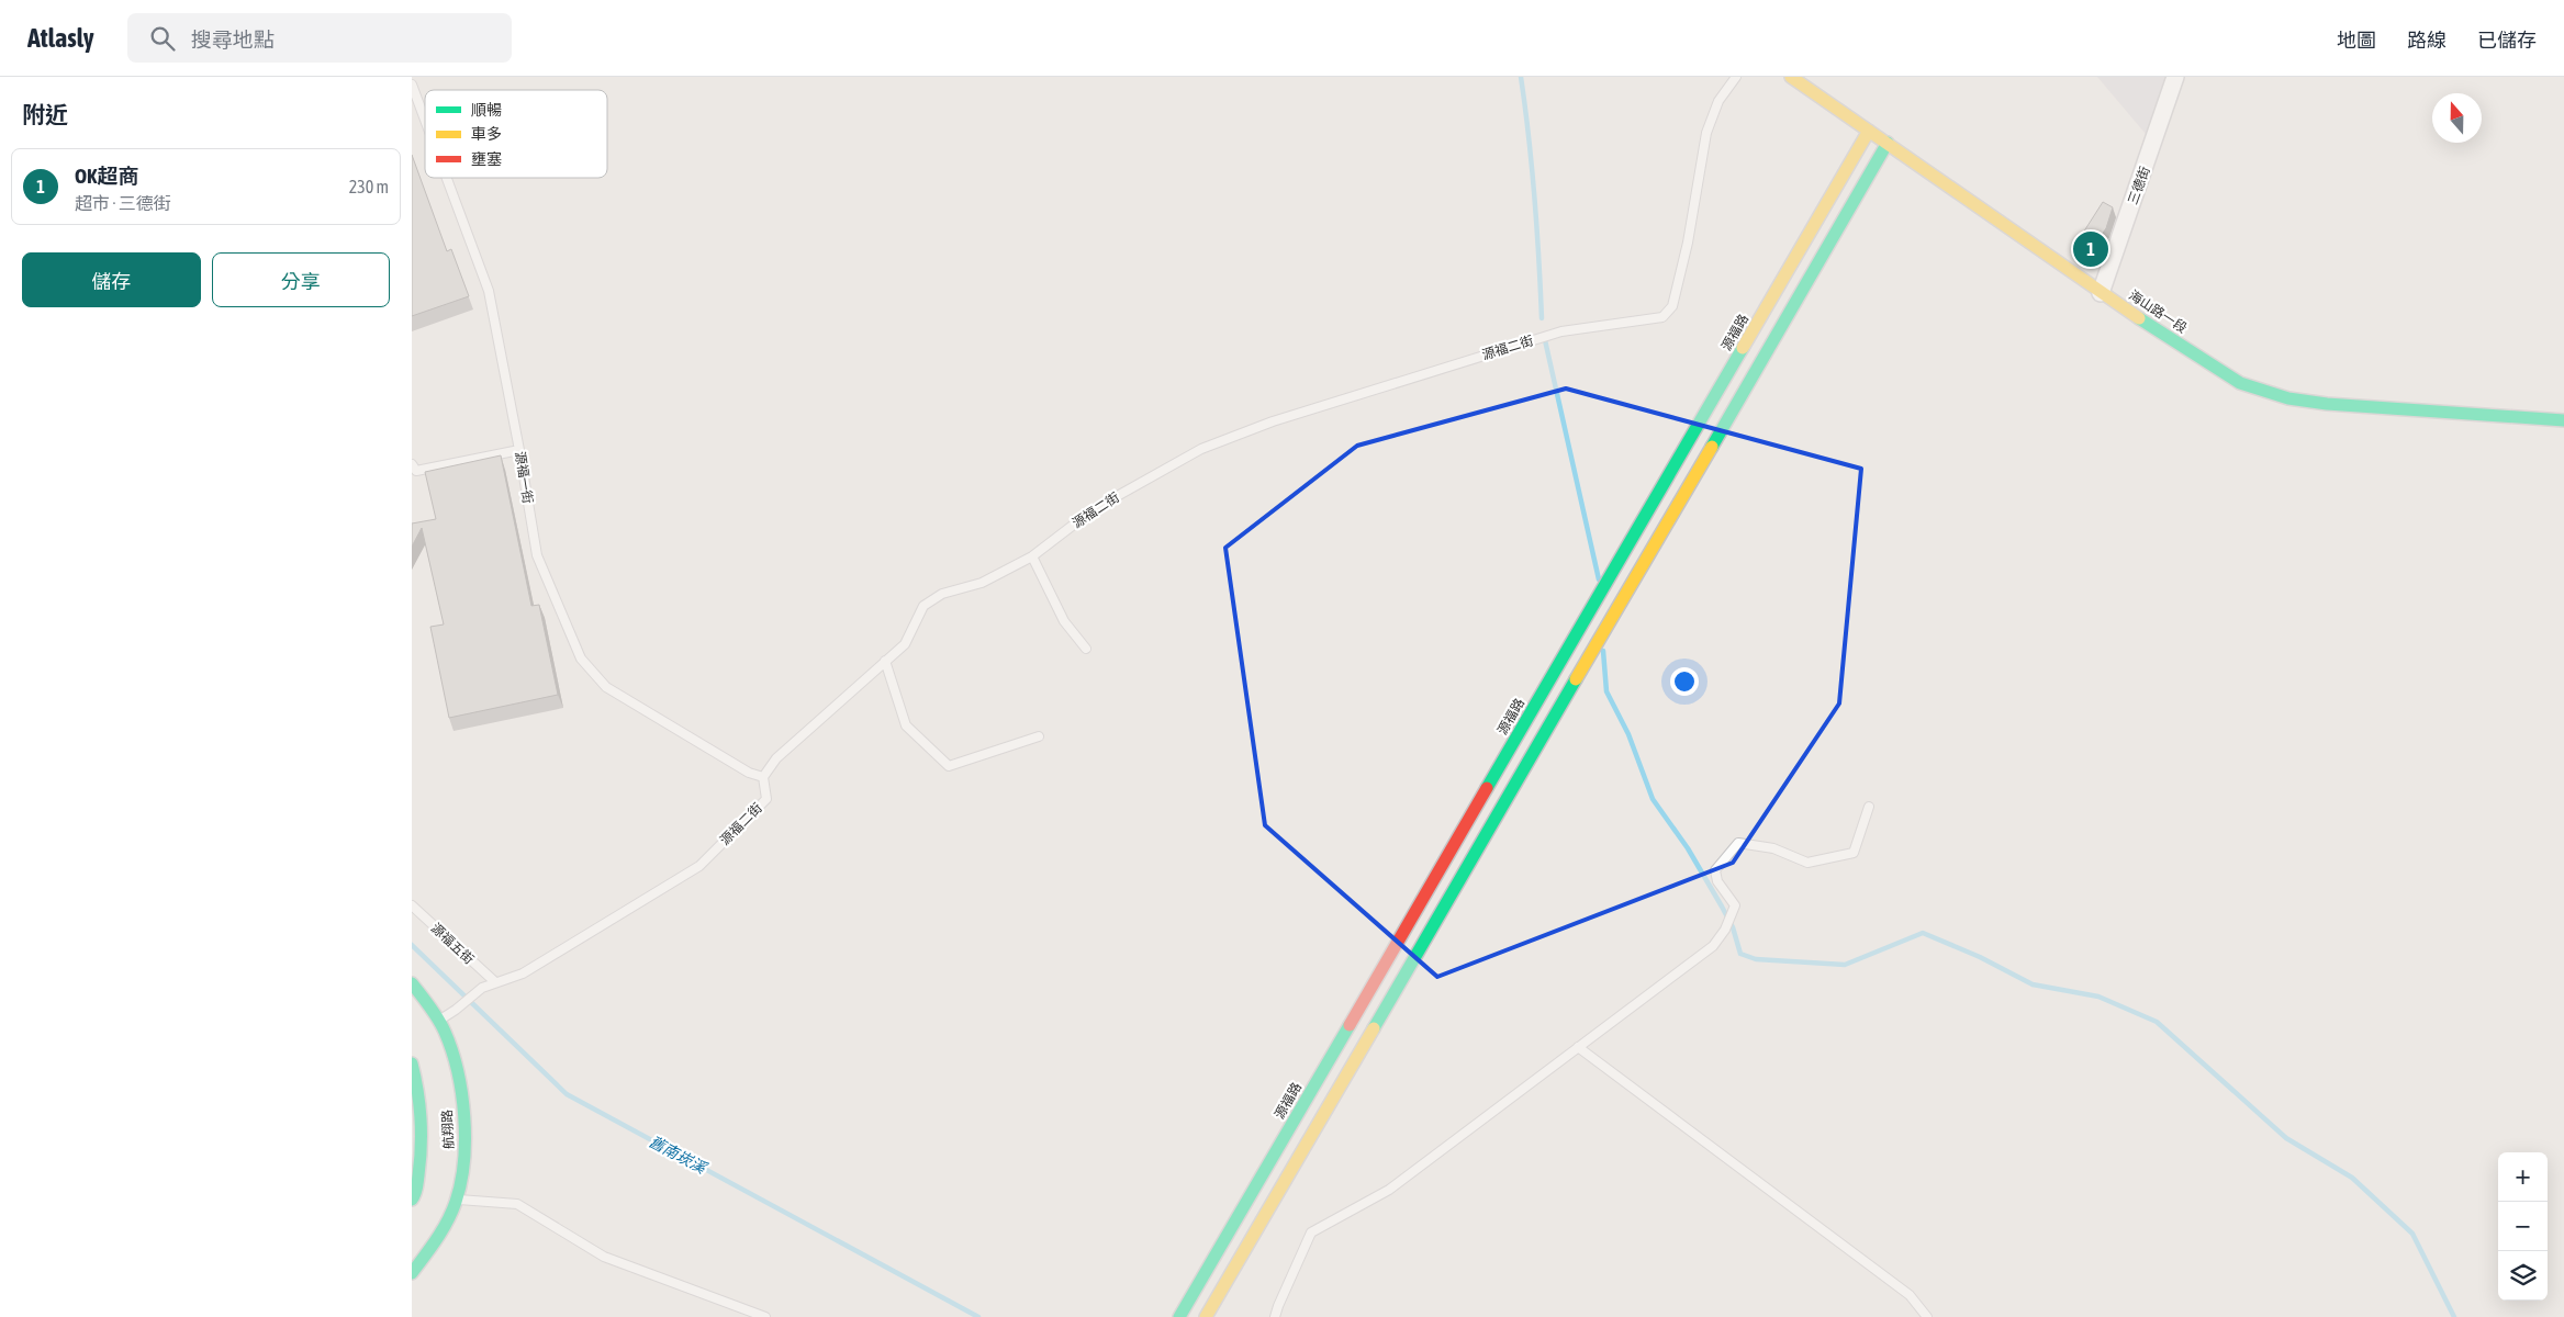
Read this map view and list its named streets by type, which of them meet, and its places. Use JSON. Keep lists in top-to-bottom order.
{
  "streets": {
    "street": [
      "三德街",
      "海山路一段",
      "源福路",
      "航翔路"
    ],
    "lane": ["源福二街", "源福一街", "源福五街"]
  },
  "crossings": [
    ["三德街", "海山路一段"],
    ["海山路一段", "源福路"],
    ["源福二街", "源福一街"],
    ["源福二街", "源福五街"],
    ["源福二街", "航翔路"]
  ],
  "water": ["舊南崁溪"],
  "legend": ["順暢", "車多", "壅塞"],
  "north": "top",
  "page": {
    "header": "Atlasly",
    "search": "搜尋地點",
    "nav": ["地圖", "路線", "已儲存"],
    "heading": "附近",
    "list": [
      {
        "mark": "1",
        "name": "OK超商",
        "note": "超市 · 三德街",
        "value": "230 m"
      }
    ],
    "pins": "1",
    "buttons": ["儲存", "分享"],
    "map_buttons": ["+", "−"]
  }
}
